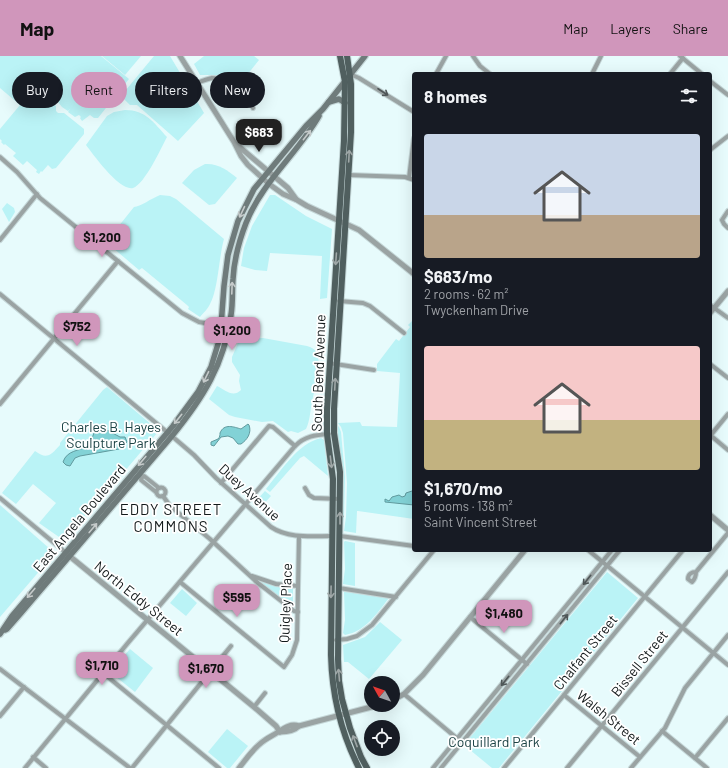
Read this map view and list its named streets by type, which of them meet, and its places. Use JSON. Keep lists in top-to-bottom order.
{
  "streets": {
    "main road": ["South Bend Avenue", "East Angela Boulevard"],
    "street": [
      "Duey Avenue",
      "North Eddy Street",
      "Quigley Place",
      "Chalfant Street",
      "Bissell Street",
      "Walsh Street"
    ]
  },
  "crossings": [
    ["South Bend Avenue", "Duey Avenue"],
    ["Duey Avenue", "East Angela Boulevard"],
    ["Duey Avenue", "Quigley Place"],
    ["East Angela Boulevard", "North Eddy Street"],
    ["Chalfant Street", "Walsh Street"],
    ["Bissell Street", "Walsh Street"]
  ],
  "districts": ["EDDY STREET COMMONS"],
  "parks": ["Charles B. Hayes Sculpture Park", "Coquillard Park"],
  "north": "top left",
  "page": {
    "header": "Map",
    "nav": ["Map", "Layers", "Share"],
    "chip": [
      "Buy",
      "Rent",
      "Filters",
      "New"
    ],
    "heading": "8 homes",
    "price": [
      "$683",
      "$1,200",
      "$752",
      "$1,200",
      "$595",
      "$1,480",
      "$1,710",
      "$1,670"
    ],
    "list": [
      {
        "name": "$683/mo",
        "note": "2 rooms · 62 m² · Twyckenham Drive"
      },
      {
        "name": "$1,670/mo",
        "note": "5 rooms · 138 m² · Saint Vincent Street"
      }
    ]
  }
}
